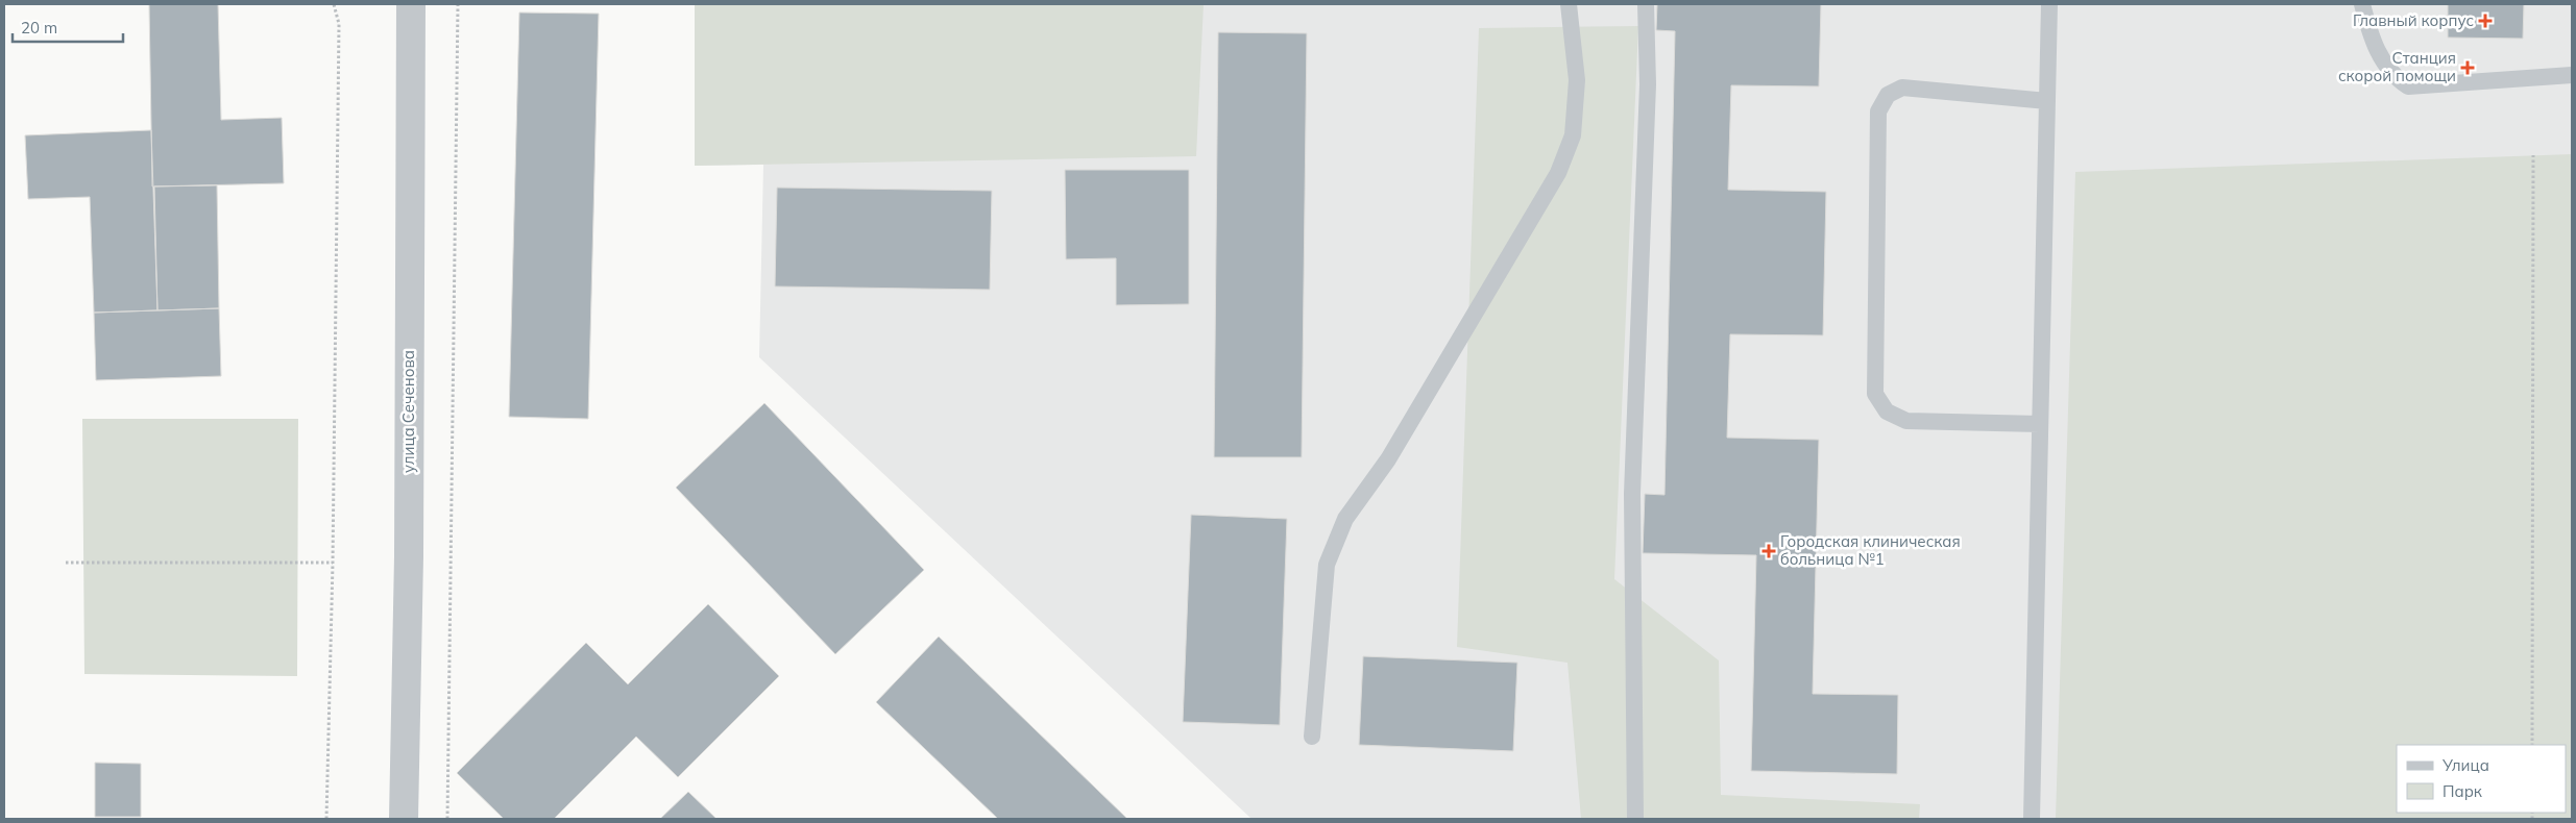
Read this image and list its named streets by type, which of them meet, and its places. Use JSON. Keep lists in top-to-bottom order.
{
  "streets": {
    "street": ["улица Сеченова"]
  },
  "places": {
    "health": ["Главный корпус", "Станция скорой помощи", "Городская клиническая больница №1"]
  },
  "legend": ["Улица", "Парк"],
  "scale_bar": "20 m"
}
